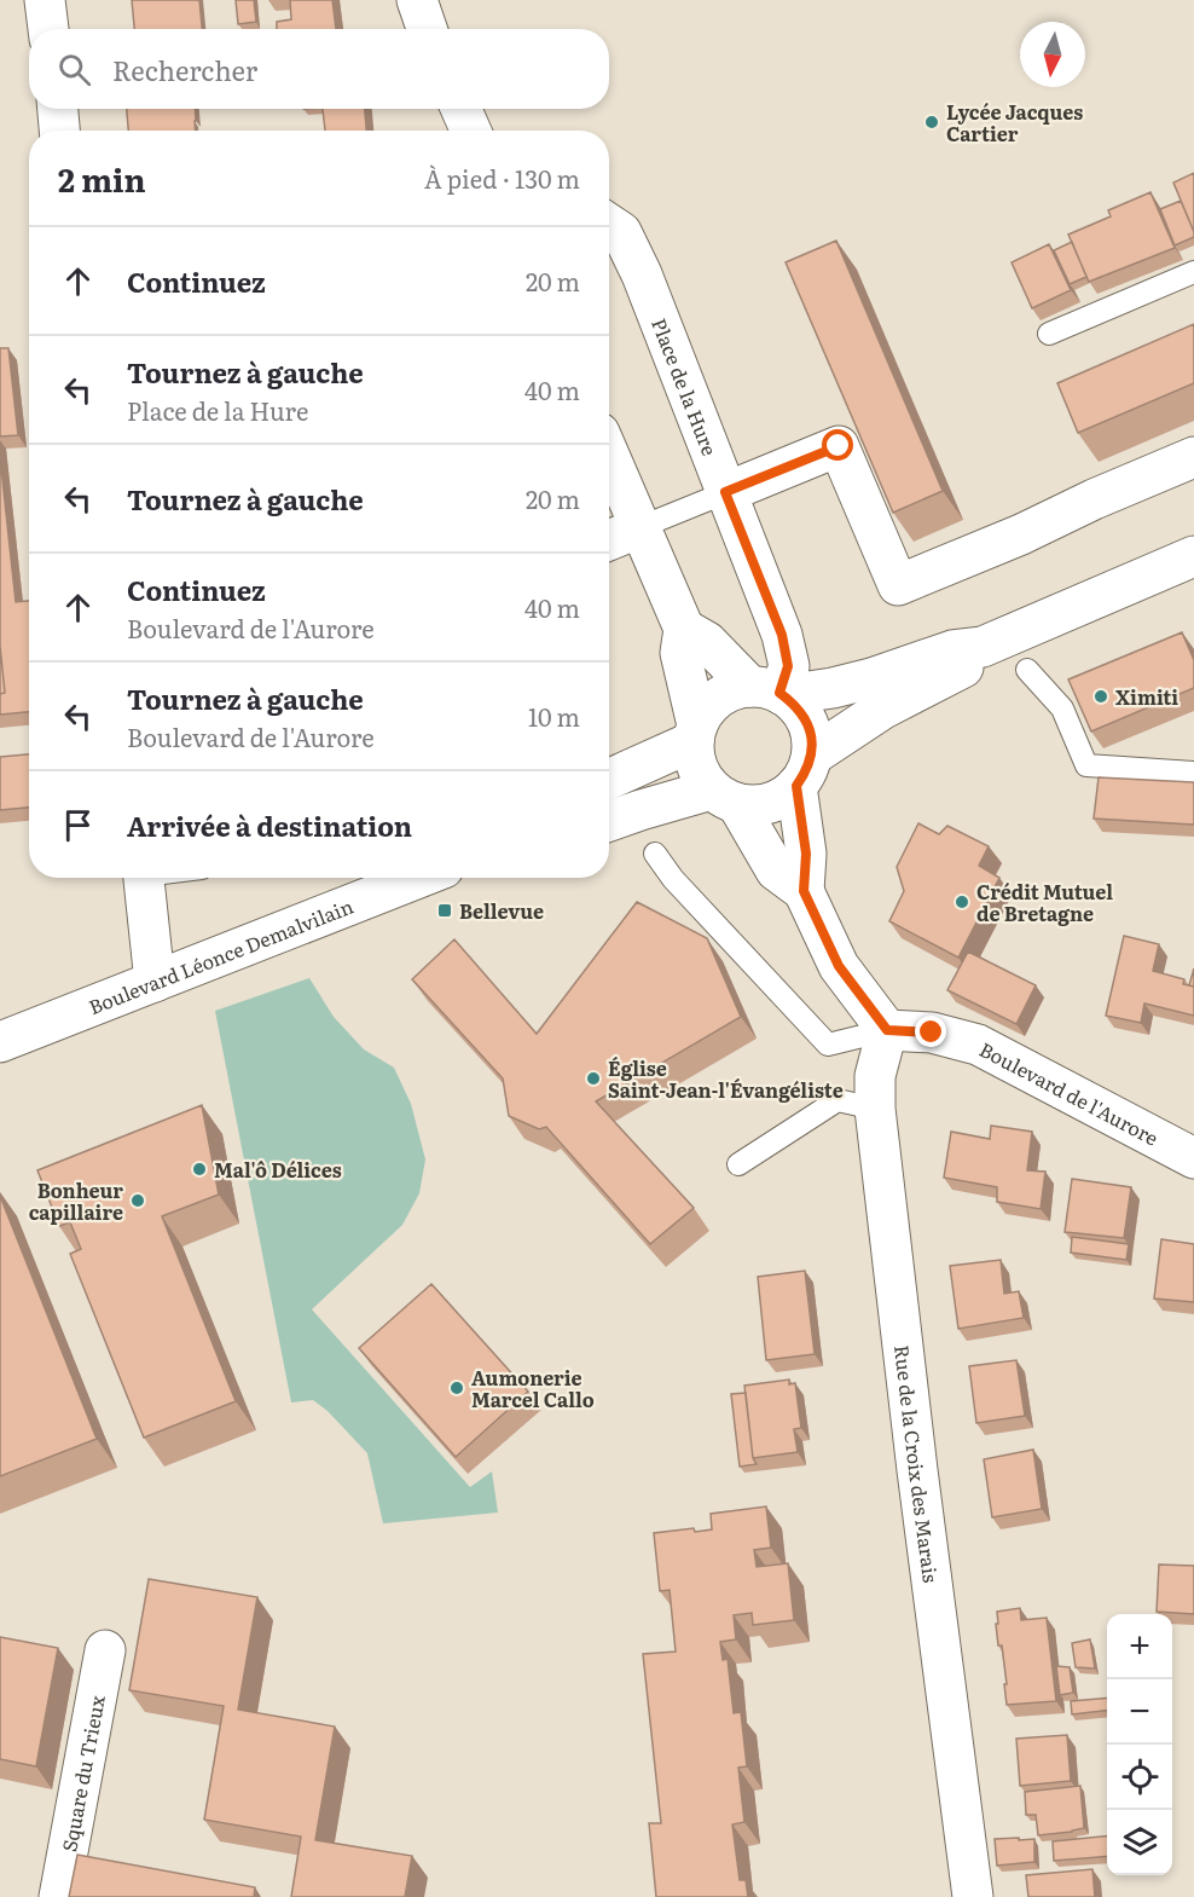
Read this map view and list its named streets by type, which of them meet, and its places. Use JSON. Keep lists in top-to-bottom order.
{
  "streets": {
    "street": [
      "Place de la Hure",
      "Boulevard Léonce Demalvilain",
      "Boulevard de l'Aurore",
      "Rue de la Croix des Marais",
      "Square du Trieux"
    ]
  },
  "crossings": [
    ["Boulevard de l'Aurore", "Rue de la Croix des Marais"]
  ],
  "places": {
    "other": [
      "Lycée Jacques Cartier",
      "Ximiti",
      "Crédit Mutuel de Bretagne",
      "Église Saint-Jean-l'Évangéliste",
      "Mal'ô Délices",
      "Bonheur capillaire",
      "Aumonerie Marcel Callo"
    ],
    "transit": ["Bellevue"]
  },
  "north": "bottom",
  "page": {
    "search": "Rechercher",
    "heading": ["2 min", "À pied · 130 m"],
    "list": [
      ["Continuez", "20 m"],
      ["Tournez à gauche", "Place de la Hure", "40 m"],
      ["Tournez à gauche", "20 m"],
      ["Continuez", "Boulevard de l'Aurore", "40 m"],
      ["Tournez à gauche", "Boulevard de l'Aurore", "10 m"],
      "Arrivée à destination"
    ],
    "map_buttons": ["+", "−"]
  }
}
